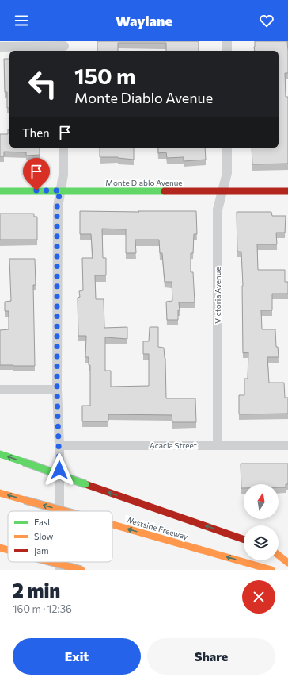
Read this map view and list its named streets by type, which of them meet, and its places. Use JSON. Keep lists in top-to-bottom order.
{
  "streets": {
    "main road": ["Monte Diablo Avenue", "Westside Freeway"],
    "street": ["Victoria Avenue", "Acacia Street"]
  },
  "crossings": [
    ["Monte Diablo Avenue", "Victoria Avenue"],
    ["Victoria Avenue", "Acacia Street"]
  ],
  "legend": ["Fast", "Slow", "Jam"],
  "north": "top",
  "page": {
    "header": "Waylane",
    "turn": ["150 m", "Monte Diablo Avenue"],
    "then": "Then",
    "heading": ["2 min", "160 m · 12:36"],
    "buttons": ["Exit", "Share"]
  }
}
